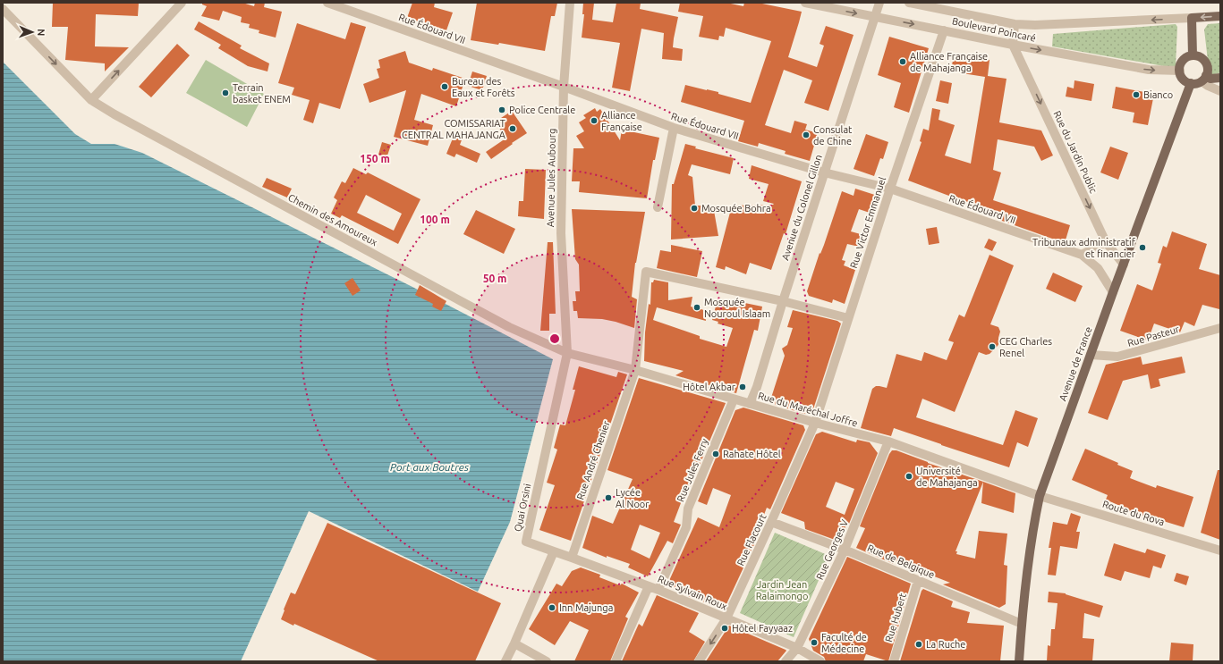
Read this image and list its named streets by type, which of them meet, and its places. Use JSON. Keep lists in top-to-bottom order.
{
  "streets": {
    "main road": ["Avenue de France"],
    "street": [
      "Rue Édouard VII",
      "Boulevard Poincaré",
      "Rue du Jardin Public",
      "Avenue Jules Aubourg",
      "Avenue du Colonel Gillon",
      "Chemin des Amoureux",
      "Rue Victor Emmanuel",
      "Rue Pasteur",
      "Rue du Maréchal Joffre",
      "Rue André Chenier",
      "Rue Jules Ferry",
      "Quai Orsini",
      "Route du Rova",
      "Rue Flacourt",
      "Rue Georges V",
      "Rue de Belgique",
      "Rue Sylvain Roux",
      "Rue Hubert"
    ]
  },
  "crossings": [
    ["Rue Édouard VII", "Avenue Jules Aubourg"],
    ["Rue Édouard VII", "Avenue du Colonel Gillon"],
    ["Rue Édouard VII", "Rue Victor Emmanuel"],
    ["Boulevard Poincaré", "Rue du Jardin Public"],
    ["Boulevard Poincaré", "Avenue du Colonel Gillon"],
    ["Boulevard Poincaré", "Rue Victor Emmanuel"],
    ["Boulevard Poincaré", "Avenue de France"],
    ["Rue du Jardin Public", "Avenue de France"],
    ["Avenue Jules Aubourg", "Chemin des Amoureux"],
    ["Avenue Jules Aubourg", "Rue du Maréchal Joffre"],
    ["Avenue Jules Aubourg", "Quai Orsini"],
    ["Avenue du Colonel Gillon", "Rue du Maréchal Joffre"],
    ["Avenue du Colonel Gillon", "Rue André Chenier"],
    ["Chemin des Amoureux", "Rue du Maréchal Joffre"],
    ["Chemin des Amoureux", "Quai Orsini"],
    ["Rue Victor Emmanuel", "Rue du Maréchal Joffre"],
    ["Rue Victor Emmanuel", "Rue Flacourt"],
    ["Rue Pasteur", "Avenue de France"],
    ["Avenue de France", "Rue du Maréchal Joffre"],
    ["Avenue de France", "Route du Rova"],
    ["Avenue de France", "Rue de Belgique"],
    ["Rue du Maréchal Joffre", "Rue André Chenier"],
    ["Rue du Maréchal Joffre", "Rue Jules Ferry"],
    ["Rue du Maréchal Joffre", "Quai Orsini"],
    ["Rue du Maréchal Joffre", "Route du Rova"],
    ["Rue du Maréchal Joffre", "Rue Flacourt"],
    ["Rue du Maréchal Joffre", "Rue Georges V"],
    ["Rue André Chenier", "Rue Sylvain Roux"],
    ["Rue Jules Ferry", "Rue Sylvain Roux"],
    ["Quai Orsini", "Rue Sylvain Roux"],
    ["Rue Flacourt", "Rue de Belgique"],
    ["Rue Flacourt", "Rue Sylvain Roux"],
    ["Rue Georges V", "Rue de Belgique"],
    ["Rue Georges V", "Rue Sylvain Roux"],
    ["Rue de Belgique", "Rue Hubert"]
  ],
  "one_way": ["Rue du Jardin Public"],
  "water": ["Port aux Boutres"],
  "parks": ["Jardin Jean Ralaimongo"],
  "places": [
    "Alliance Française de Mahajanga",
    "Bureau des Eaux et Forêts",
    "Terrain basket ENEM",
    "Bianco",
    "Police Centrale",
    "Alliance Française",
    "COMISSARIAT CENTRAL MAHAJANGA",
    "Consulat de Chine",
    "Mosquée Bohra",
    "Tribunaux administratif et financier",
    "Mosquée Nouroul Islaam",
    "CEG Charles Renel",
    "Hôtel Akbar",
    "Rahate Hôtel",
    "Université de Mahajanga",
    "Lycée Al Noor",
    "Inn Majunga",
    "Hôtel Fayyaaz",
    "Faculté de Médecine",
    "La Ruche"
  ],
  "north": "right",
  "rings": ["150 m", "100 m", "50 m"]
}
